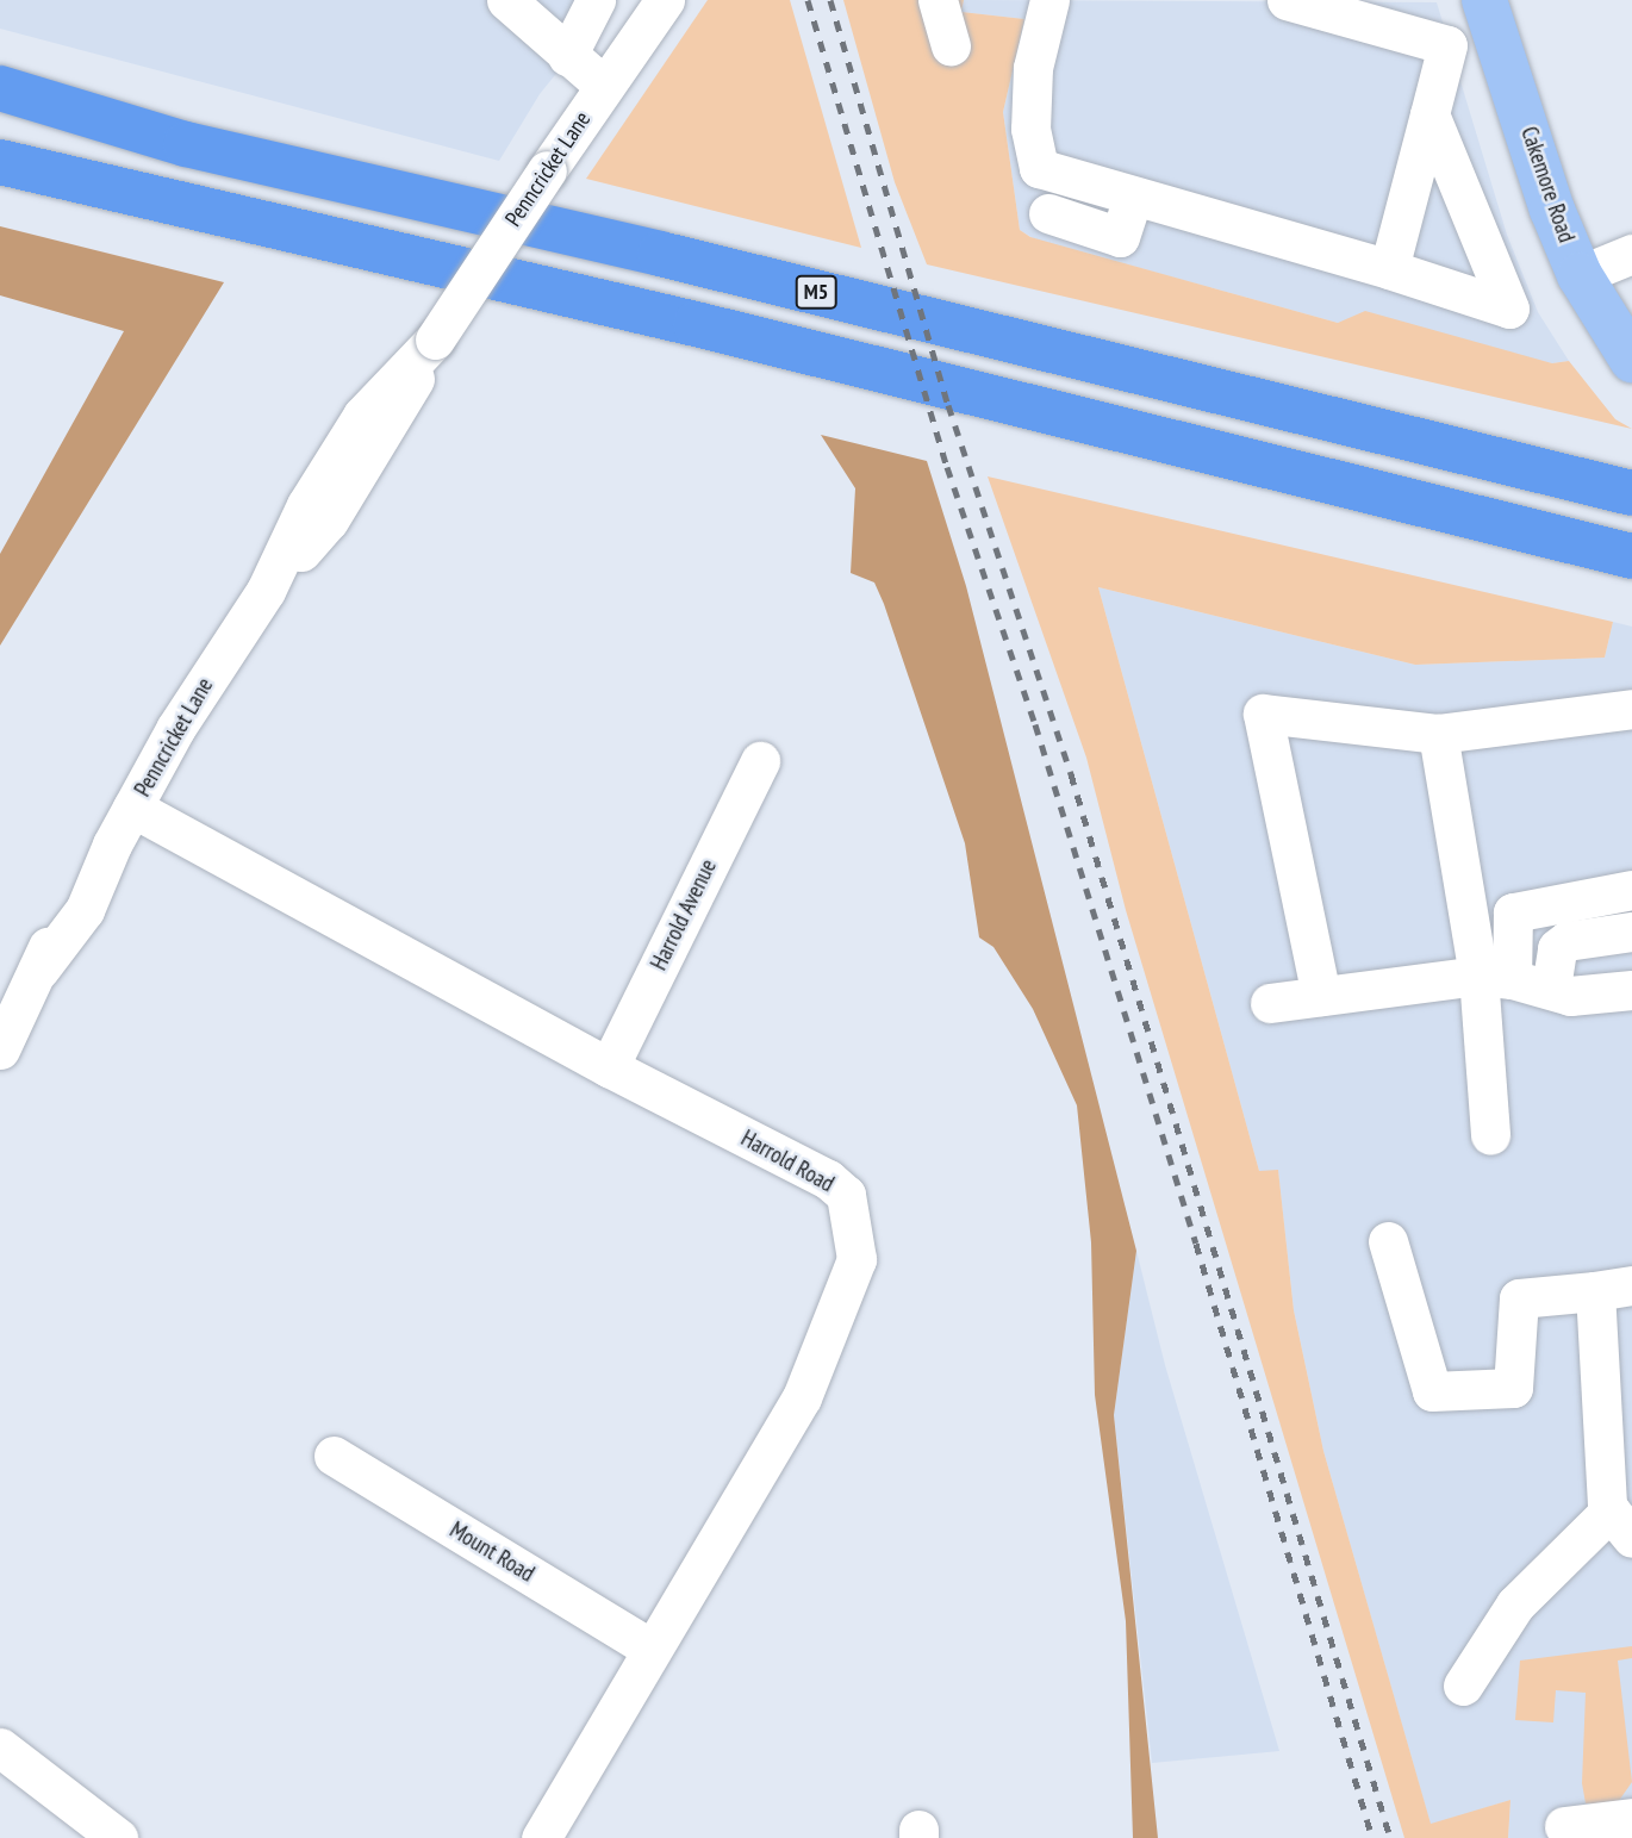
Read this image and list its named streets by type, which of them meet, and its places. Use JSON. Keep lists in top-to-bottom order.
{
  "streets": {
    "highway": ["M5"],
    "main road": ["Cakemore Road"],
    "street": [
      "Penncricket Lane",
      "Harrold Avenue",
      "Harrold Road",
      "Mount Road"
    ]
  },
  "crossings": [
    ["Penncricket Lane", "Harrold Road"],
    ["Harrold Avenue", "Harrold Road"],
    ["Harrold Road", "Mount Road"]
  ]
}
